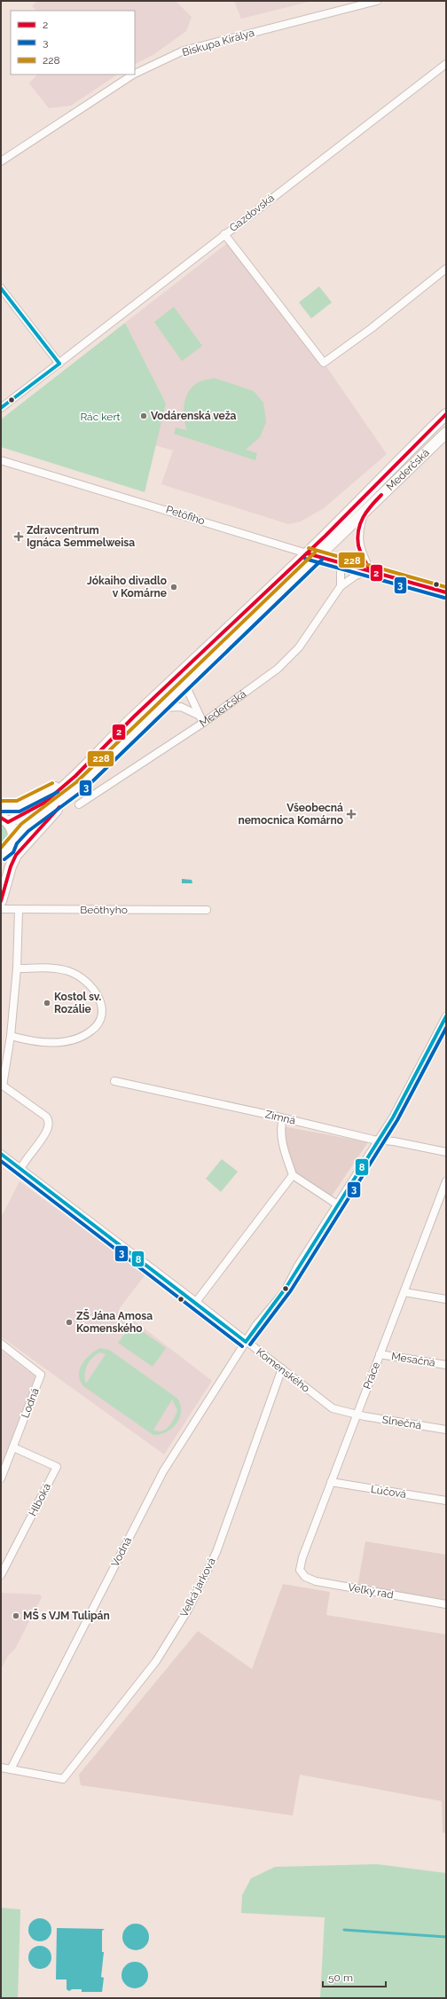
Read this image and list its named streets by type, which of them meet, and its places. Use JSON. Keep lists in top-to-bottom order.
{
  "streets": {
    "main road": ["Mederčská"],
    "street": [
      "Biskupa Királya",
      "Gazdovská",
      "Petöfiho",
      "Beöthyho",
      "Zimná",
      "Mesačná",
      "Komenského",
      "Práce",
      "Lodná",
      "Slnečná",
      "Lúčová",
      "Hlboká",
      "Vodná",
      "Veľká jarková",
      "Veľký rad"
    ]
  },
  "crossings": [
    ["Mederčská", "Petöfiho"],
    ["Zimná", "Vodná"],
    ["Mesačná", "Práce"],
    ["Komenského", "Práce"],
    ["Komenského", "Slnečná"],
    ["Komenského", "Vodná"],
    ["Komenského", "Veľká jarková"],
    ["Práce", "Slnečná"],
    ["Práce", "Lúčová"],
    ["Práce", "Veľký rad"],
    ["Lodná", "Hlboká"],
    ["Vodná", "Veľká jarková"]
  ],
  "parks": ["Rác kert"],
  "places": {
    "other": [
      "Vodárenská veža",
      "Jókaiho divadlo v Komárne",
      "Kostol sv. Rozálie",
      "ZŠ Jána Amosa Komenského",
      "MŠ s VJM Tulipán"
    ],
    "health": ["Zdravcentrum Ignáca Semmelweisa", "Všeobecná nemocnica Komárno"]
  },
  "lines": [
    "transit line 8",
    "transit line 2",
    "transit line 228",
    "transit line 3"
  ],
  "legend": ["2", "3", "228"],
  "scale_bar": "50 m"
}
